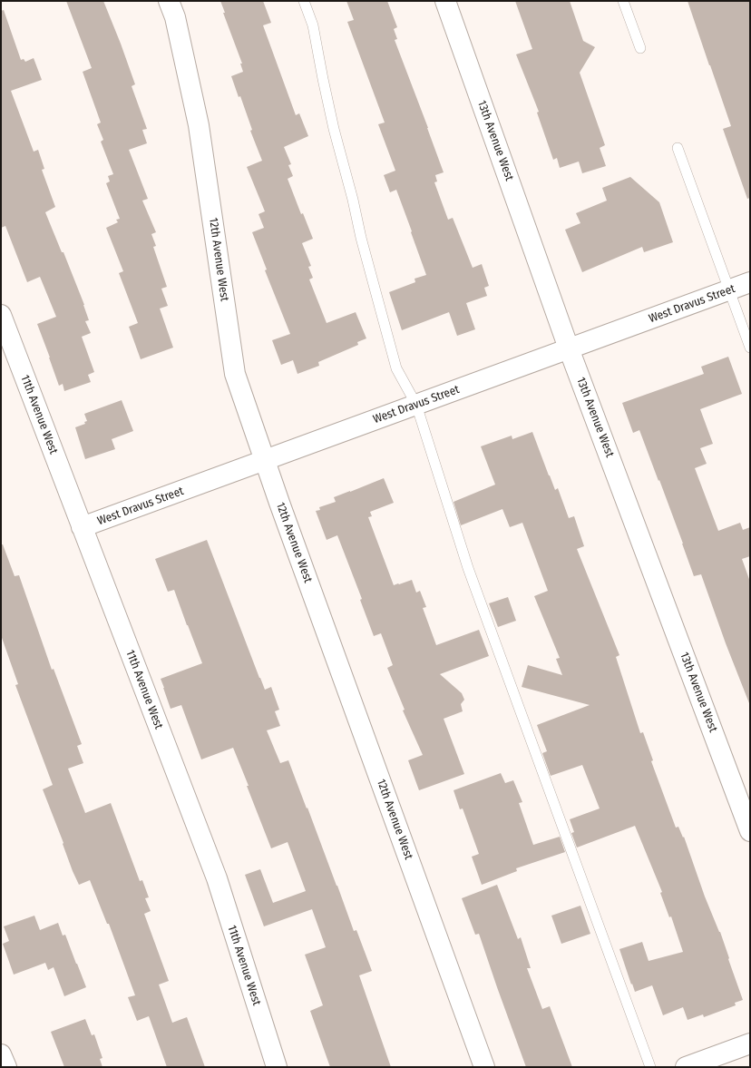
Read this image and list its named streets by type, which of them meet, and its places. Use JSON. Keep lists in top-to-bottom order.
{
  "streets": {
    "street": [
      "13th Avenue West",
      "12th Avenue West",
      "West Dravus Street",
      "11th Avenue West"
    ]
  },
  "crossings": [
    ["13th Avenue West", "West Dravus Street"],
    ["12th Avenue West", "West Dravus Street"],
    ["West Dravus Street", "11th Avenue West"]
  ]
}
